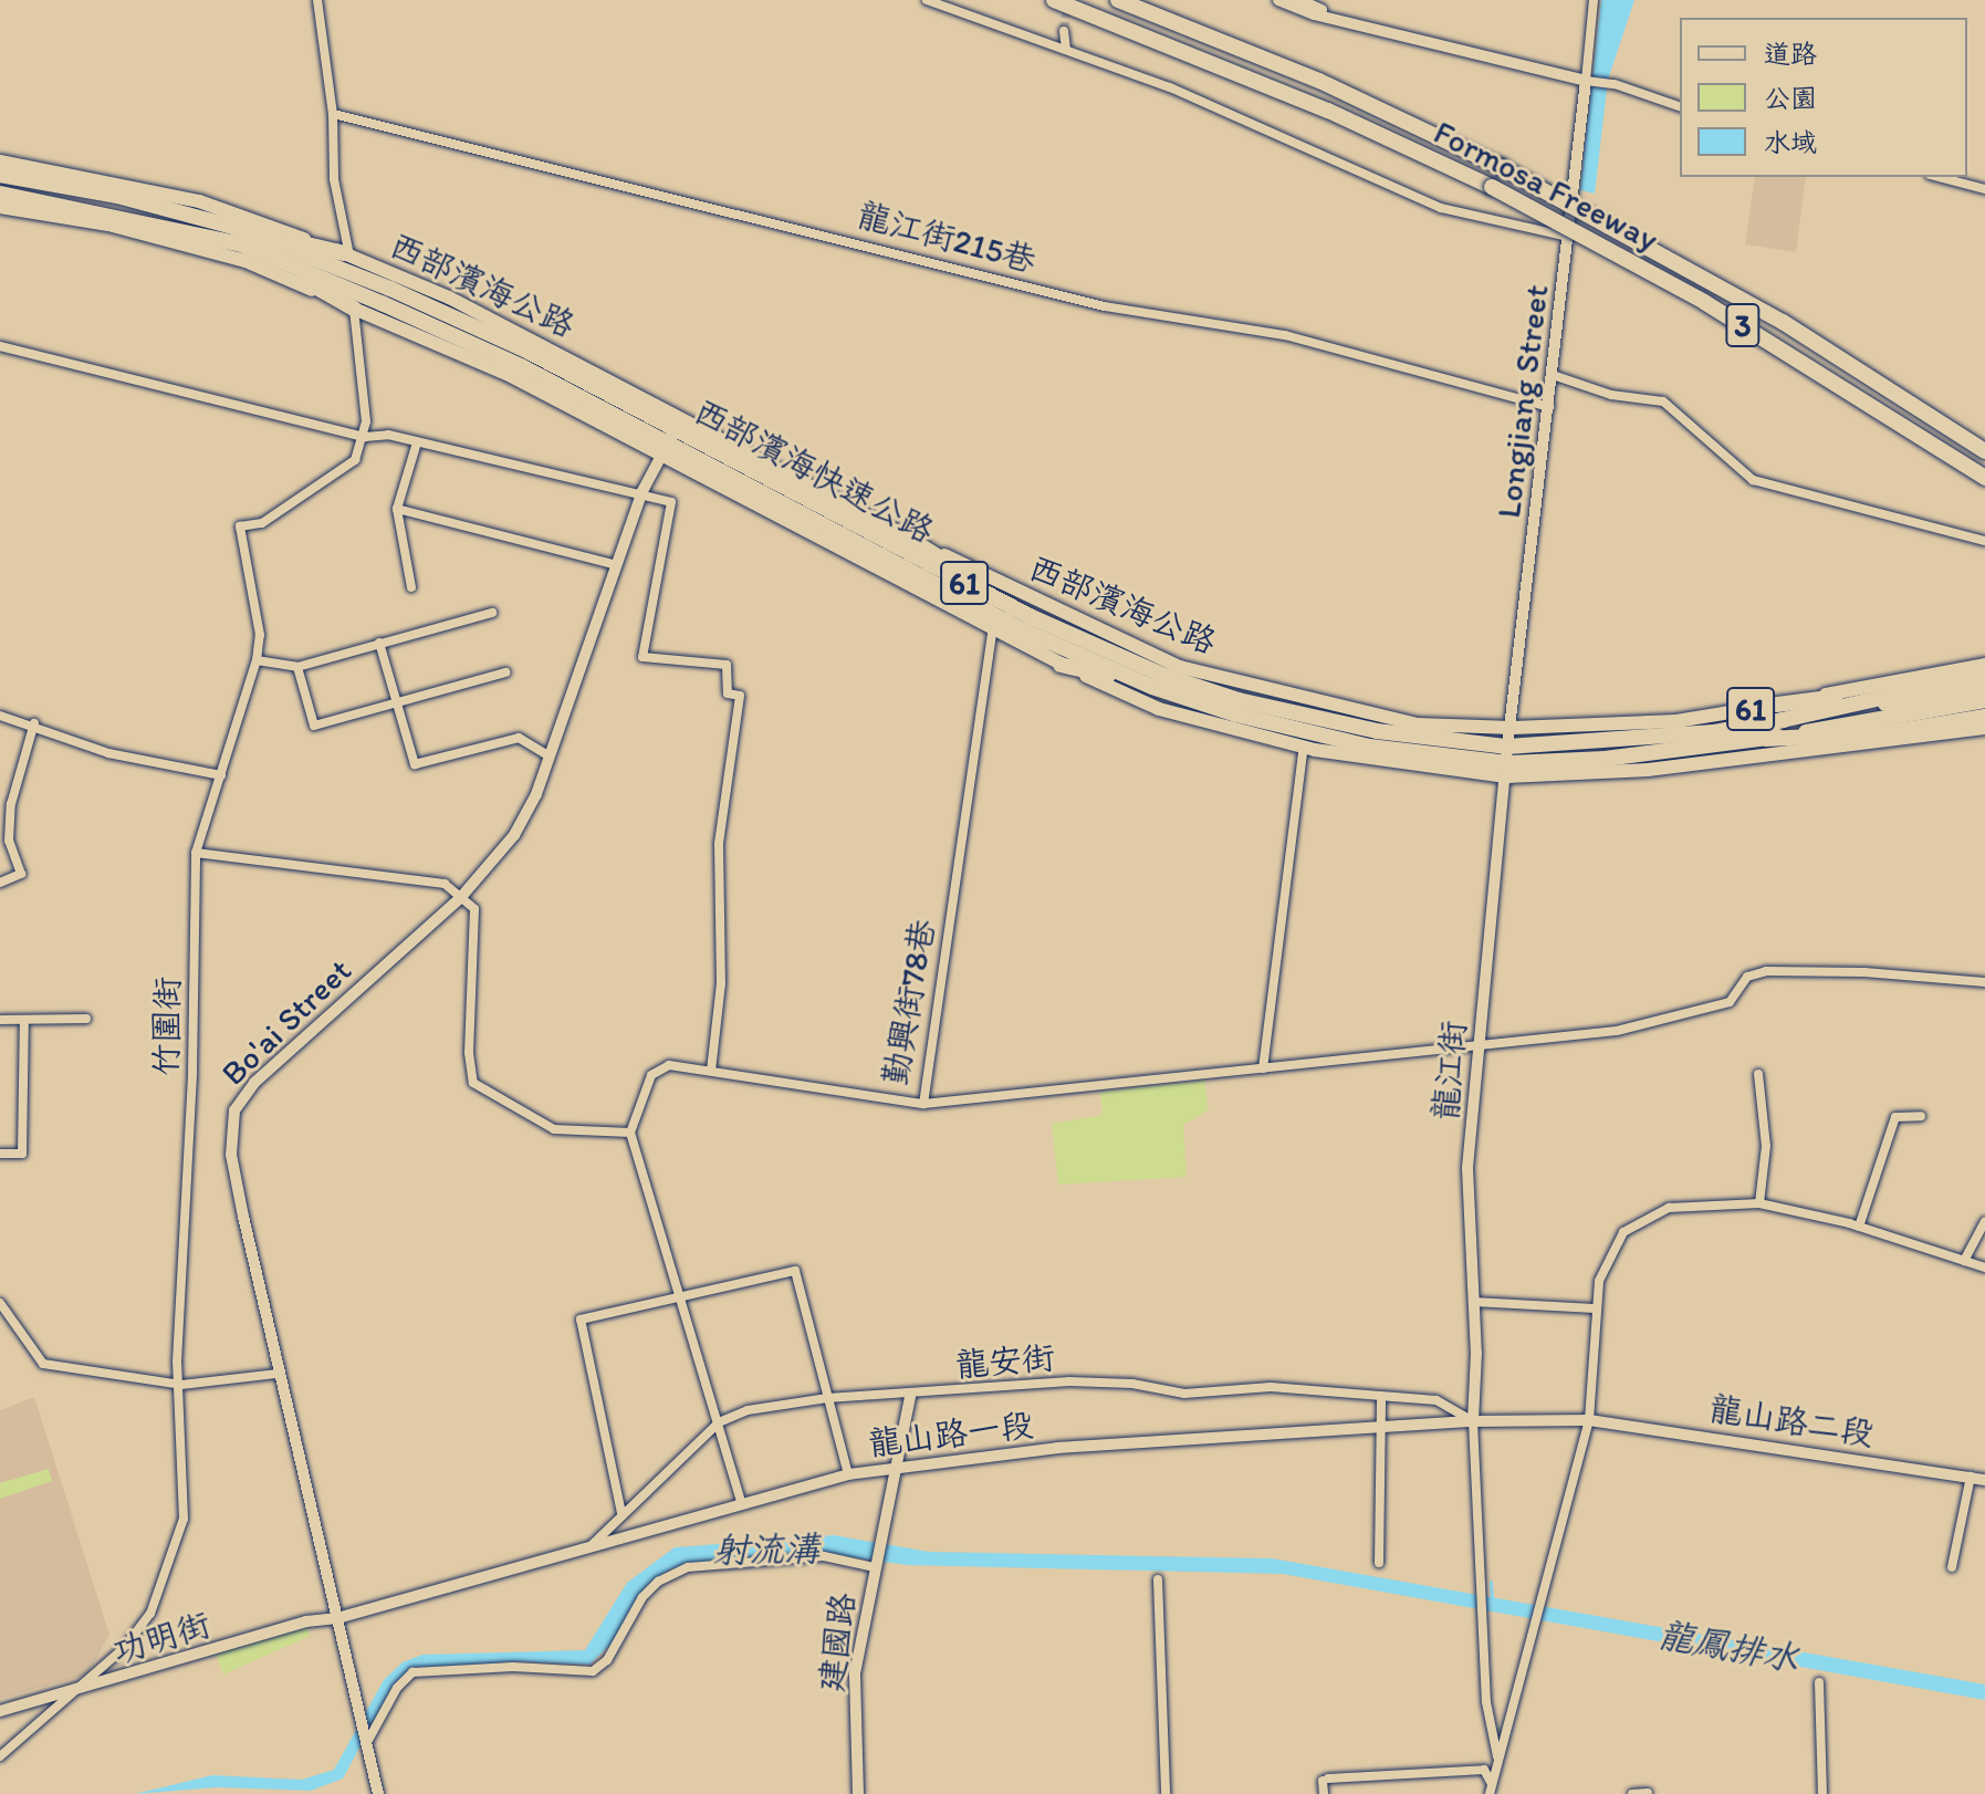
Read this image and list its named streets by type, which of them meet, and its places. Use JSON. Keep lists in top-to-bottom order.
{
  "streets": {
    "highway": [
      "Formosa Freeway",
      "3",
      "西部濱海快速公路",
      "61"
    ],
    "main road": ["西部濱海公路"],
    "street": [
      "龍江街215巷",
      "Longjiang Street",
      "勤興街78巷",
      "Bo'ai Street",
      "竹圍街",
      "龍江街",
      "龍安街",
      "龍山路二段",
      "龍山路一段",
      "功明街",
      "建國路"
    ]
  },
  "crossings": [
    ["龍江街215巷", "Longjiang Street"],
    ["西部濱海公路", "Longjiang Street"],
    ["西部濱海公路", "西部濱海快速公路"],
    ["西部濱海公路", "勤興街78巷"],
    ["西部濱海公路", "Bo'ai Street"],
    ["西部濱海公路", "龍江街"],
    ["Longjiang Street", "龍江街"],
    ["西部濱海快速公路", "Bo'ai Street"],
    ["西部濱海快速公路", "龍江街"],
    ["Bo'ai Street", "龍山路一段"],
    ["Bo'ai Street", "功明街"],
    ["竹圍街", "功明街"],
    ["龍江街", "龍安街"],
    ["龍江街", "龍山路一段"],
    ["龍安街", "龍山路一段"],
    ["龍安街", "建國路"],
    ["龍山路二段", "龍山路一段"],
    ["龍山路一段", "功明街"],
    ["龍山路一段", "建國路"]
  ],
  "water": ["射流溝", "龍鳳排水"],
  "legend": ["道路", "公園", "水域"]
}
